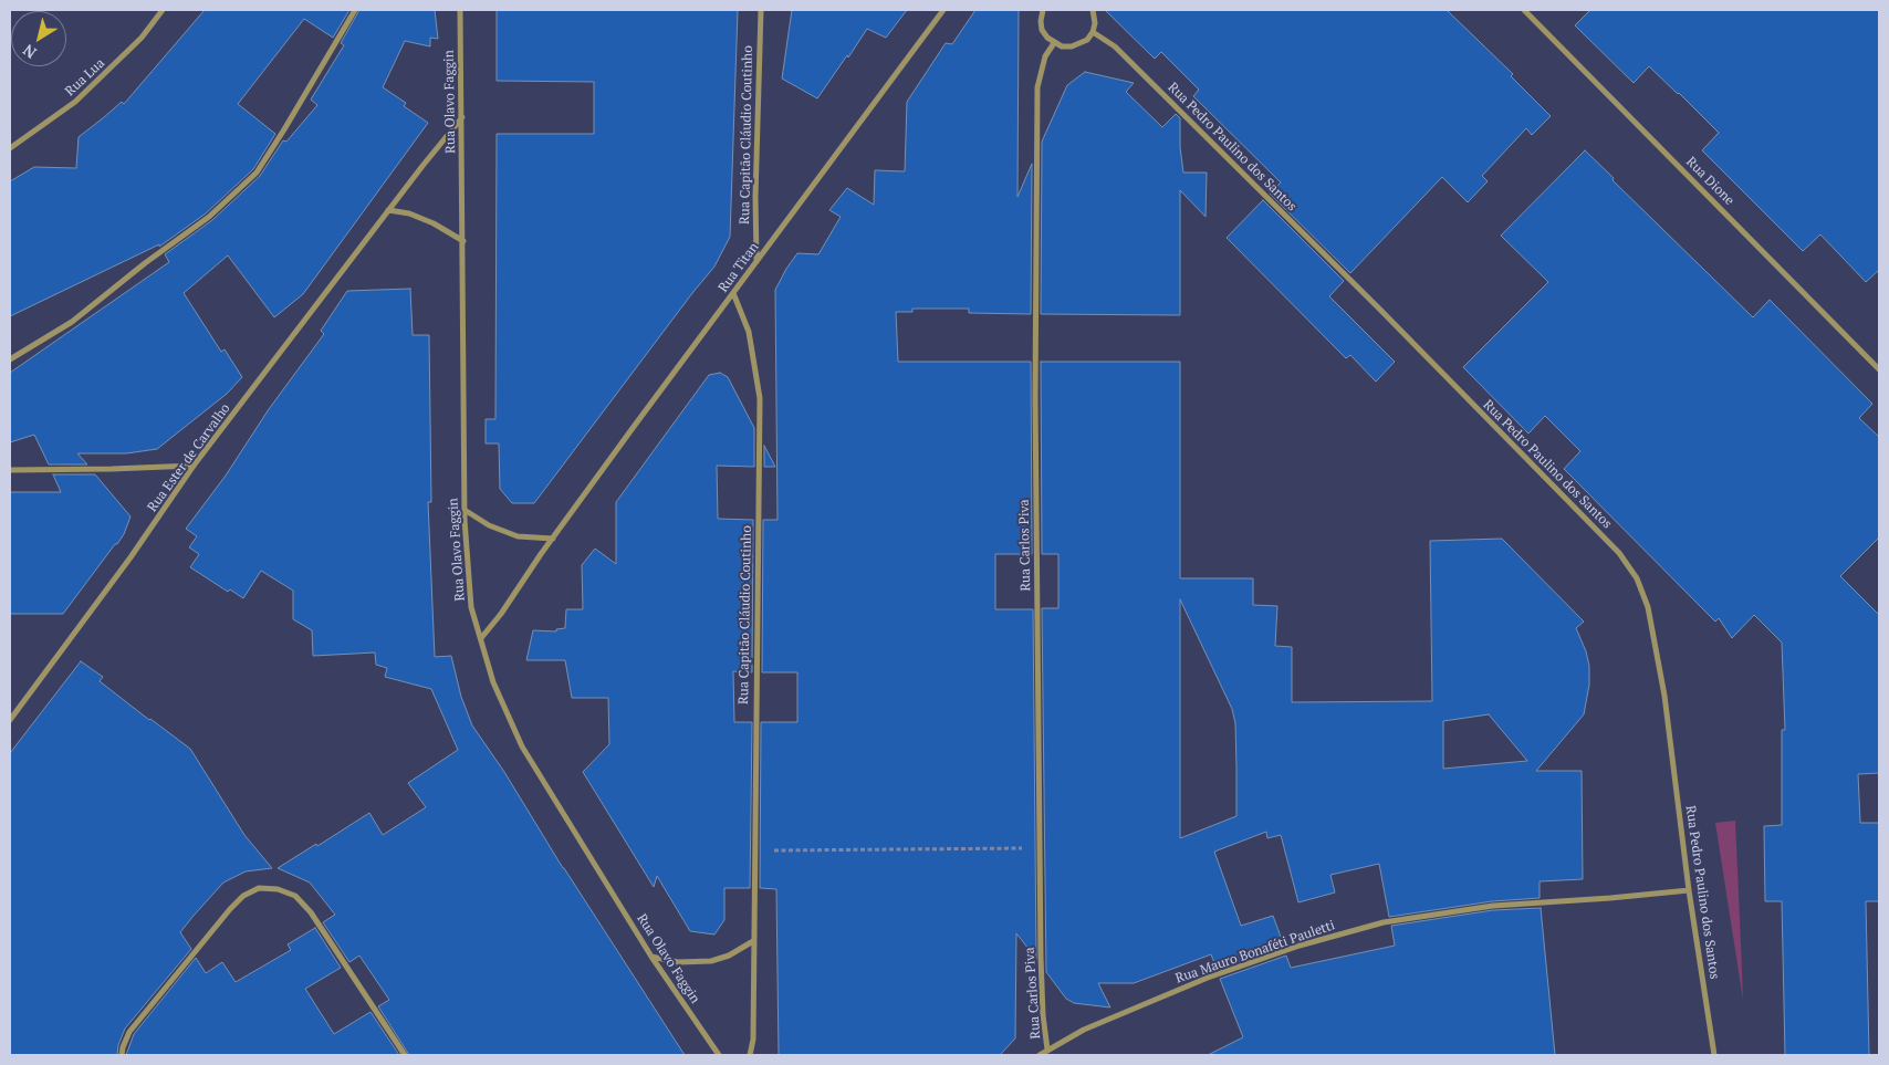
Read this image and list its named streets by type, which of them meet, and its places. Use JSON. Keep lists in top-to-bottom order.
{
  "streets": {
    "street": [
      "Rua Lua",
      "Rua Olavo Faggin",
      "Rua Capitão Cláudio Coutinho",
      "Rua Pedro Paulino dos Santos",
      "Rua Dione",
      "Rua Titan",
      "Rua Ester de Carvalho",
      "Rua Carlos Piva",
      "Rua Mauro Bonaféti Pauletti"
    ]
  },
  "crossings": [
    ["Rua Olavo Faggin", "Rua Titan"],
    ["Rua Olavo Faggin", "Rua Ester de Carvalho"],
    ["Rua Capitão Cláudio Coutinho", "Rua Titan"],
    ["Rua Pedro Paulino dos Santos", "Rua Mauro Bonaféti Pauletti"],
    ["Rua Carlos Piva", "Rua Mauro Bonaféti Pauletti"]
  ],
  "north": "bottom left"
}
